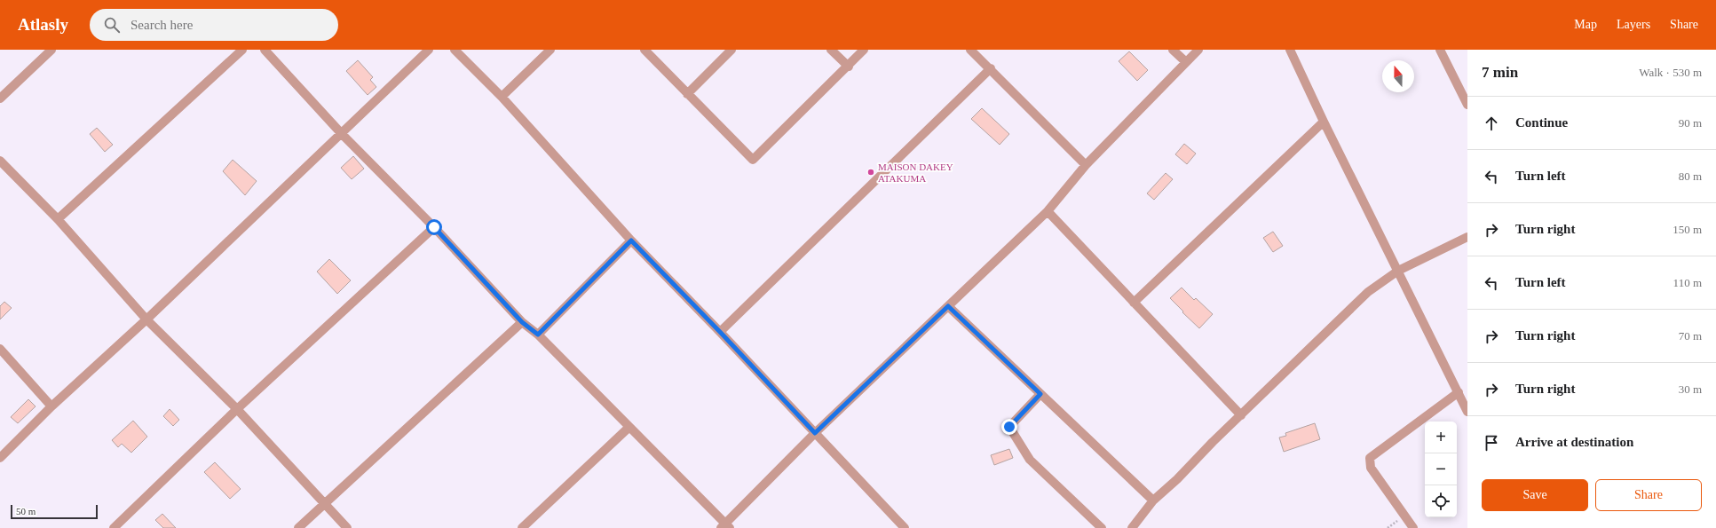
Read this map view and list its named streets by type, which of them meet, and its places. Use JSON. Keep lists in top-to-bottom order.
{
  "places": ["MAISON DAKEY ATAKUMA"],
  "scale_bar": "50 m",
  "north": "top",
  "page": {
    "header": "Atlasly",
    "search": "Search here",
    "nav": ["Map", "Layers", "Share"],
    "heading": ["7 min", "Walk · 530 m"],
    "list": [
      ["Continue", "90 m"],
      ["Turn left", "80 m"],
      ["Turn right", "150 m"],
      ["Turn left", "110 m"],
      ["Turn right", "70 m"],
      ["Turn right", "30 m"],
      "Arrive at destination"
    ],
    "map_buttons": ["+", "−"],
    "buttons": ["Save", "Share"],
    "scale": "50 m"
  }
}
